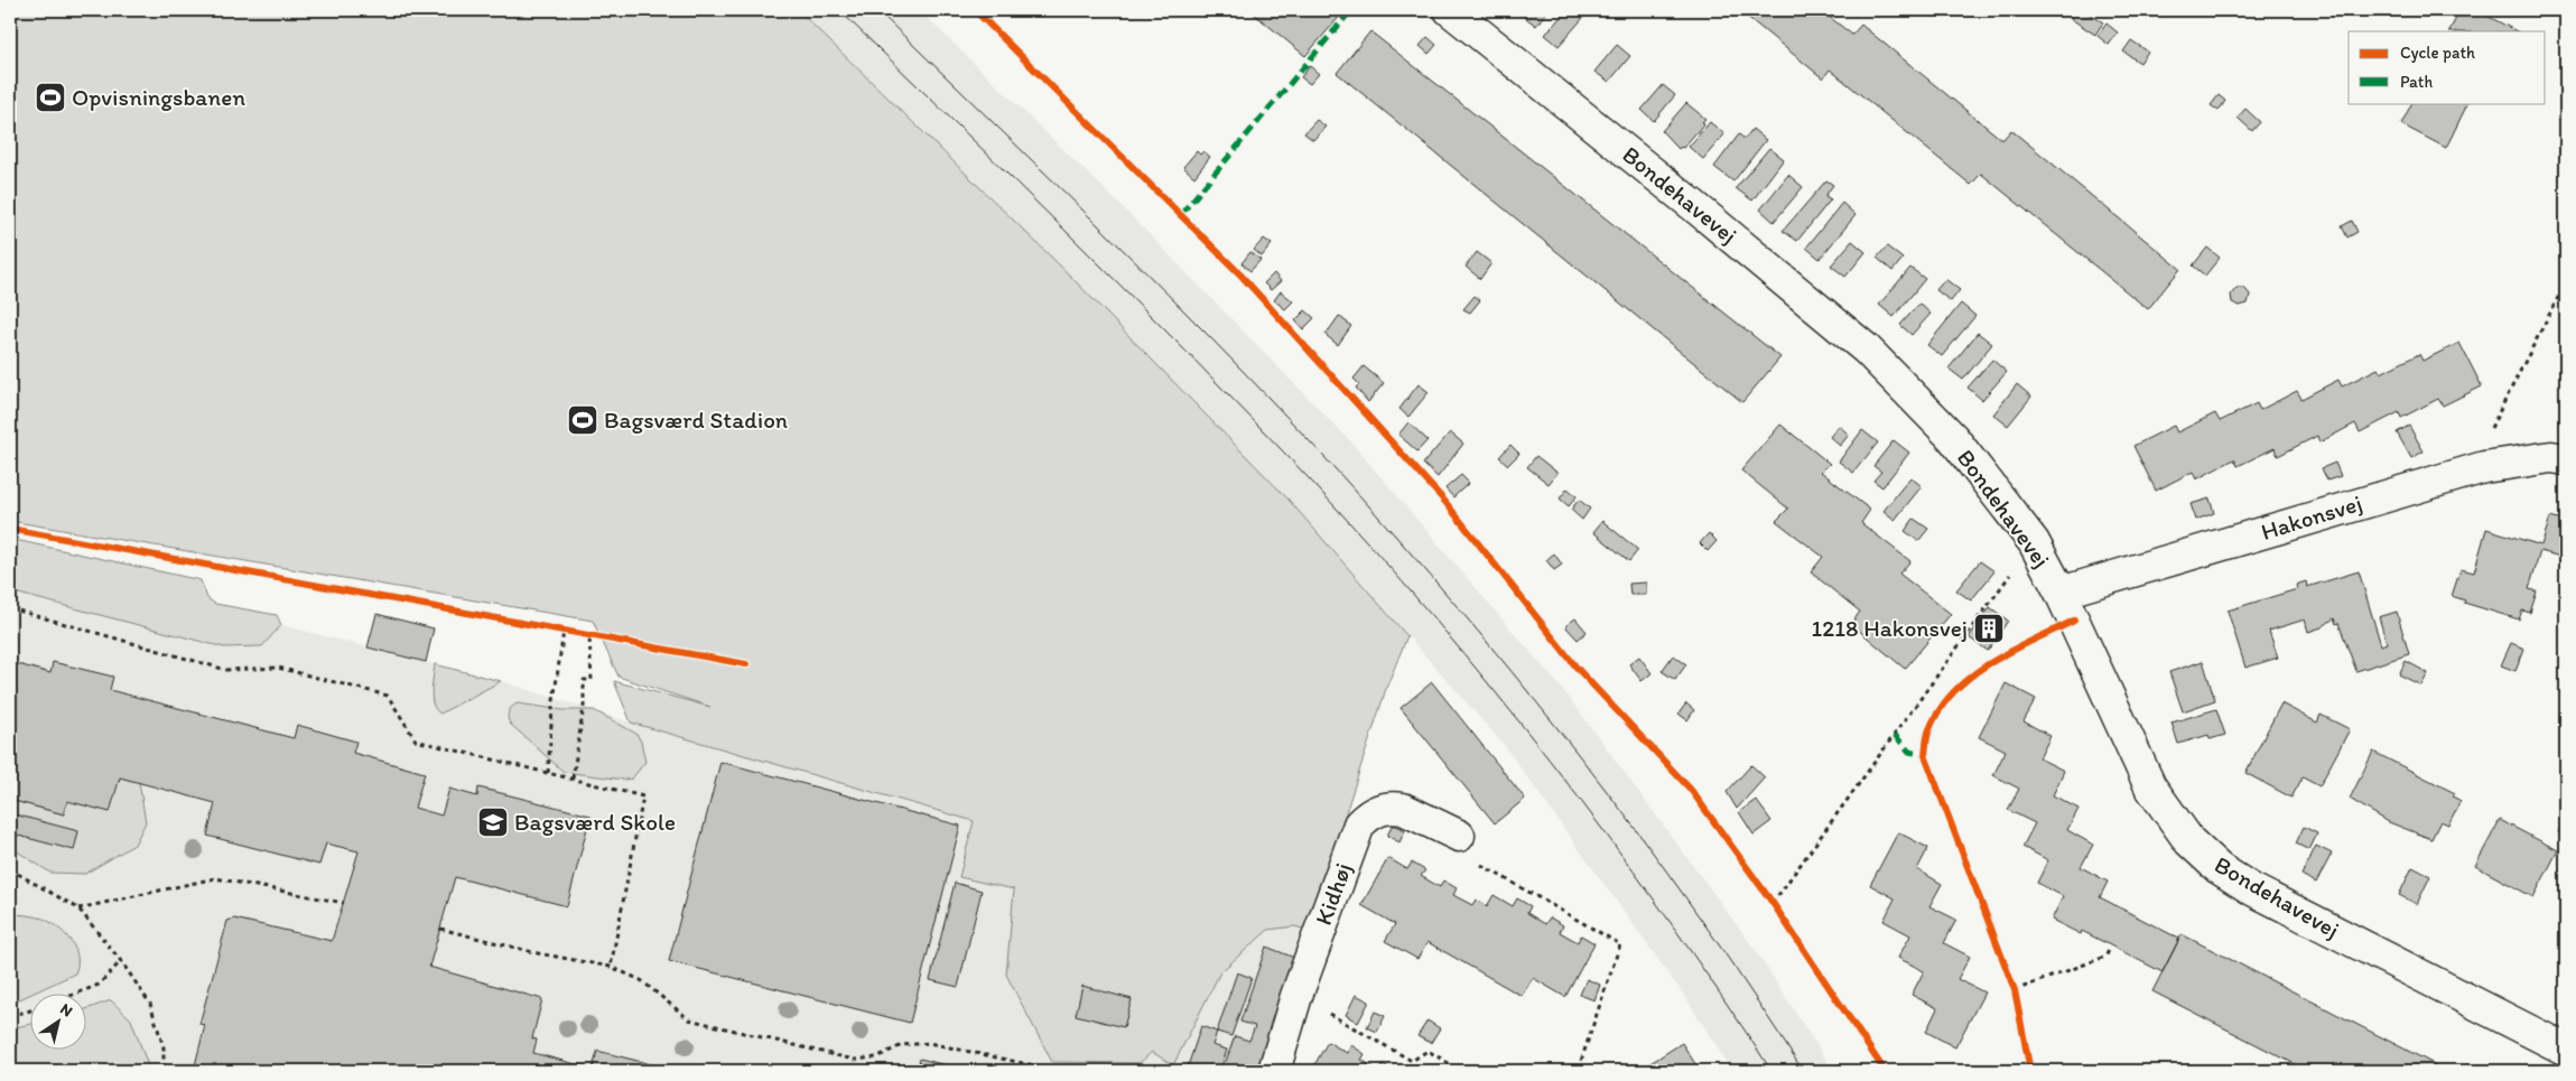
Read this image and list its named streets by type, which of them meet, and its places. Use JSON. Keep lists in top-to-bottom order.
{
  "streets": {
    "street": ["Bondehavevej", "Hakonsvej", "Kidhøj"]
  },
  "crossings": [
    ["Bondehavevej", "Hakonsvej"]
  ],
  "places": {
    "sports": ["Opvisningsbanen", "Bagsværd Stadion"],
    "building": ["1218 Hakonsvej"],
    "school or university": ["Bagsværd Skole"]
  },
  "legend": ["Cycle path", "Path"],
  "north": "top right"
}
